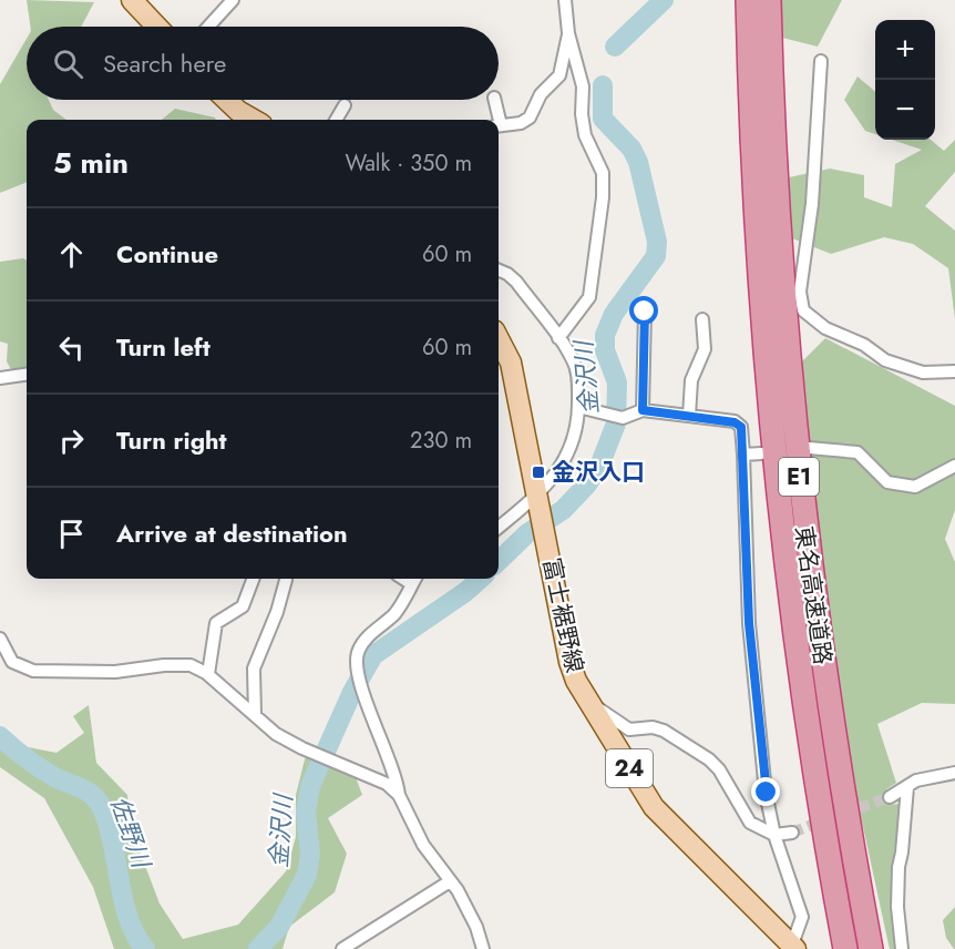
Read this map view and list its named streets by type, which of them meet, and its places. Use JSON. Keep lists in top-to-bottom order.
{
  "streets": {
    "highway": ["E1", "東名高速道路"],
    "main road": ["富士裾野線", "24"]
  },
  "water": ["金沢川", "佐野川"],
  "places": {
    "transit": ["金沢入口"]
  },
  "page": {
    "map_buttons": ["+", "−"],
    "search": "Search here",
    "heading": ["5 min", "Walk · 350 m"],
    "list": [
      ["Continue", "60 m"],
      ["Turn left", "60 m"],
      ["Turn right", "230 m"],
      "Arrive at destination"
    ]
  }
}
